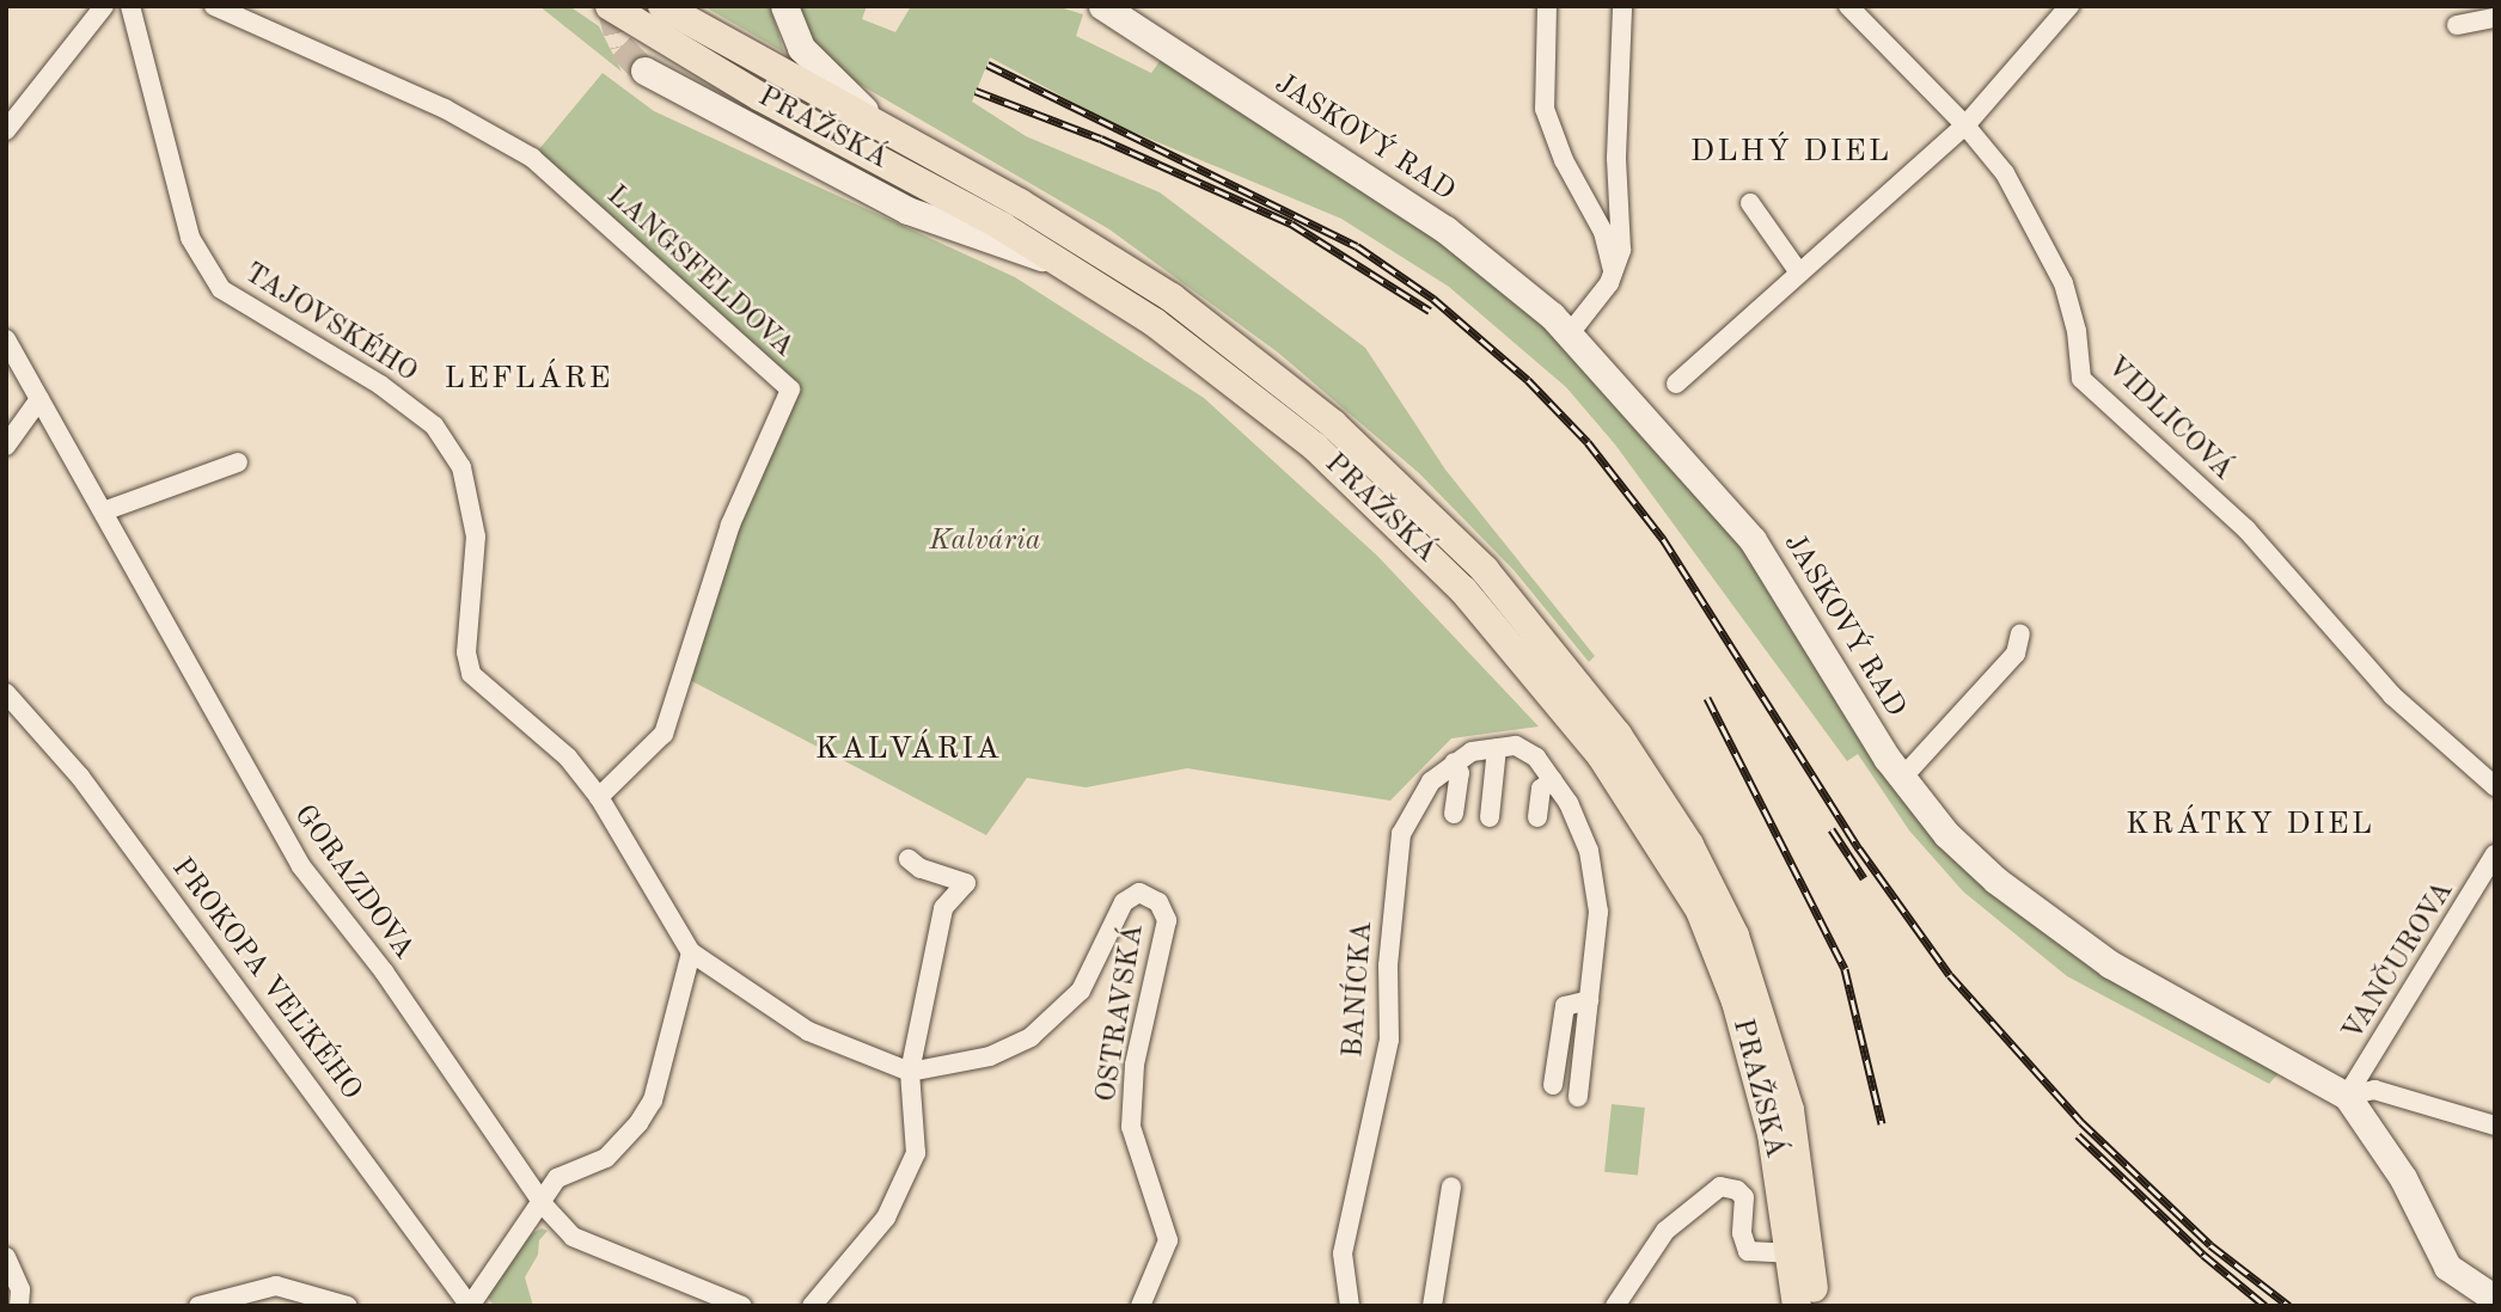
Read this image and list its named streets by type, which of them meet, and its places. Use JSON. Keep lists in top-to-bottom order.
{
  "streets": {
    "main road": ["PRAŽSKÁ"],
    "street": [
      "JASKOVÝ RAD",
      "LANGSFELDOVA",
      "TAJOVSKÉHO",
      "VIDLICOVÁ",
      "GORAZDOVA",
      "VANČUROVA",
      "PROKOPA VEĽKÉHO",
      "BANÍCKA",
      "OSTRAVSKÁ"
    ]
  },
  "crossings": [
    ["JASKOVÝ RAD", "VANČUROVA"],
    ["LANGSFELDOVA", "TAJOVSKÉHO"],
    ["TAJOVSKÉHO", "OSTRAVSKÁ"]
  ],
  "districts": [
    "DLHÝ DIEL",
    "LEFLÁRE",
    "KALVÁRIA",
    "KRÁTKY DIEL"
  ],
  "parks": ["Kalvária"]
}
